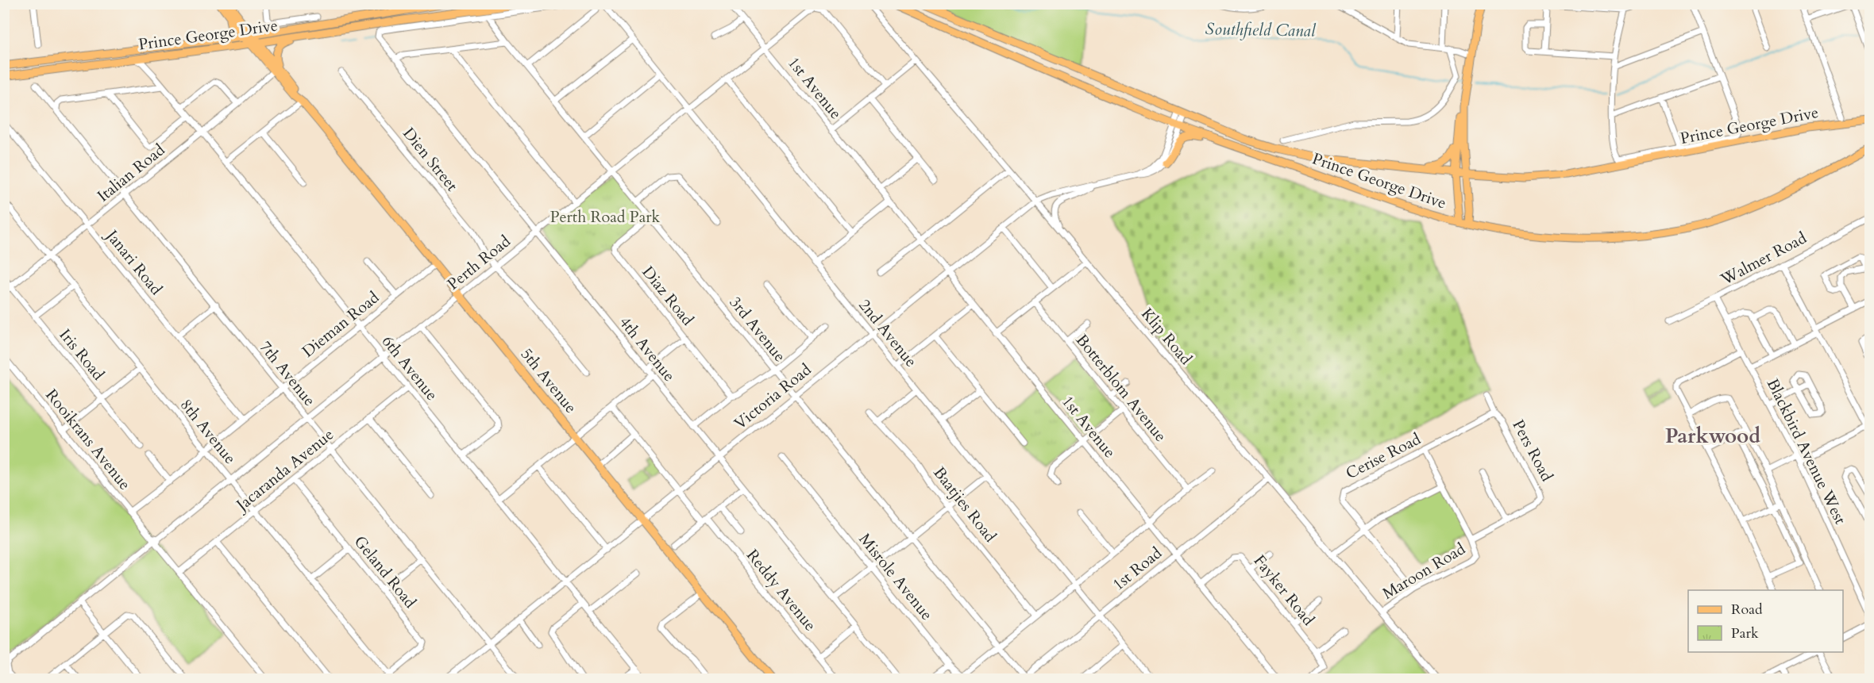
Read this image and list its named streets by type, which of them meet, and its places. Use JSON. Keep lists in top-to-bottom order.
{
  "streets": {
    "main road": ["Prince George Drive", "5th Avenue"],
    "street": [
      "1st Avenue",
      "Dien Street",
      "Italian Road",
      "Walmer Road",
      "Janari Road",
      "Perth Road",
      "Diaz Road",
      "Dieman Road",
      "3rd Avenue",
      "2nd Avenue",
      "Klip Road",
      "4th Avenue",
      "Iris Road",
      "6th Avenue",
      "7th Avenue",
      "Botterblom Avenue",
      "Victoria Road",
      "8th Avenue",
      "Rooikrans Avenue",
      "Pers Road",
      "Blackbird Avenue West",
      "Cerise Road",
      "Jacaranda Avenue",
      "Baatjies Road",
      "1st Road",
      "Maroon Road",
      "Geland Road",
      "Misrole Avenue",
      "Reddy Avenue",
      "Fayker Road"
    ]
  },
  "crossings": [
    ["Prince George Drive", "6th Avenue"],
    ["Prince George Drive", "5th Avenue"],
    ["Prince George Drive", "Victoria Road"],
    ["1st Avenue", "Perth Road"],
    ["1st Avenue", "Victoria Road"],
    ["1st Avenue", "1st Road"],
    ["1st Avenue", "Fayker Road"],
    ["Dien Street", "Perth Road"],
    ["Italian Road", "Janari Road"],
    ["Italian Road", "Iris Road"],
    ["Italian Road", "6th Avenue"],
    ["Italian Road", "7th Avenue"],
    ["Italian Road", "5th Avenue"],
    ["Italian Road", "8th Avenue"],
    ["Walmer Road", "Blackbird Avenue West"],
    ["Janari Road", "Dieman Road"],
    ["Perth Road", "3rd Avenue"],
    ["Perth Road", "2nd Avenue"],
    ["Perth Road", "4th Avenue"],
    ["Perth Road", "6th Avenue"],
    ["Perth Road", "7th Avenue"],
    ["Perth Road", "5th Avenue"],
    ["Perth Road", "8th Avenue"],
    ["Perth Road", "Rooikrans Avenue"],
    ["Diaz Road", "3rd Avenue"],
    ["Dieman Road", "6th Avenue"],
    ["Dieman Road", "7th Avenue"],
    ["Dieman Road", "5th Avenue"],
    ["Dieman Road", "8th Avenue"],
    ["Dieman Road", "Rooikrans Avenue"],
    ["3rd Avenue", "4th Avenue"],
    ["3rd Avenue", "Victoria Road"],
    ["3rd Avenue", "1st Road"],
    ["2nd Avenue", "Victoria Road"],
    ["2nd Avenue", "1st Road"],
    ["Klip Road", "Victoria Road"],
    ["Klip Road", "1st Road"],
    ["Klip Road", "Maroon Road"],
    ["4th Avenue", "Victoria Road"],
    ["6th Avenue", "Victoria Road"],
    ["6th Avenue", "Jacaranda Avenue"],
    ["7th Avenue", "Victoria Road"],
    ["7th Avenue", "Jacaranda Avenue"],
    ["5th Avenue", "Victoria Road"],
    ["Victoria Road", "Reddy Avenue"],
    ["8th Avenue", "Jacaranda Avenue"],
    ["8th Avenue", "Geland Road"],
    ["Rooikrans Avenue", "Jacaranda Avenue"],
    ["Pers Road", "Cerise Road"],
    ["Pers Road", "Maroon Road"],
    ["Cerise Road", "Maroon Road"],
    ["Jacaranda Avenue", "Geland Road"]
  ],
  "districts": ["Parkwood"],
  "water": ["Southfield Canal"],
  "parks": ["Perth Road Park"],
  "legend": ["Road", "Park"]
}
